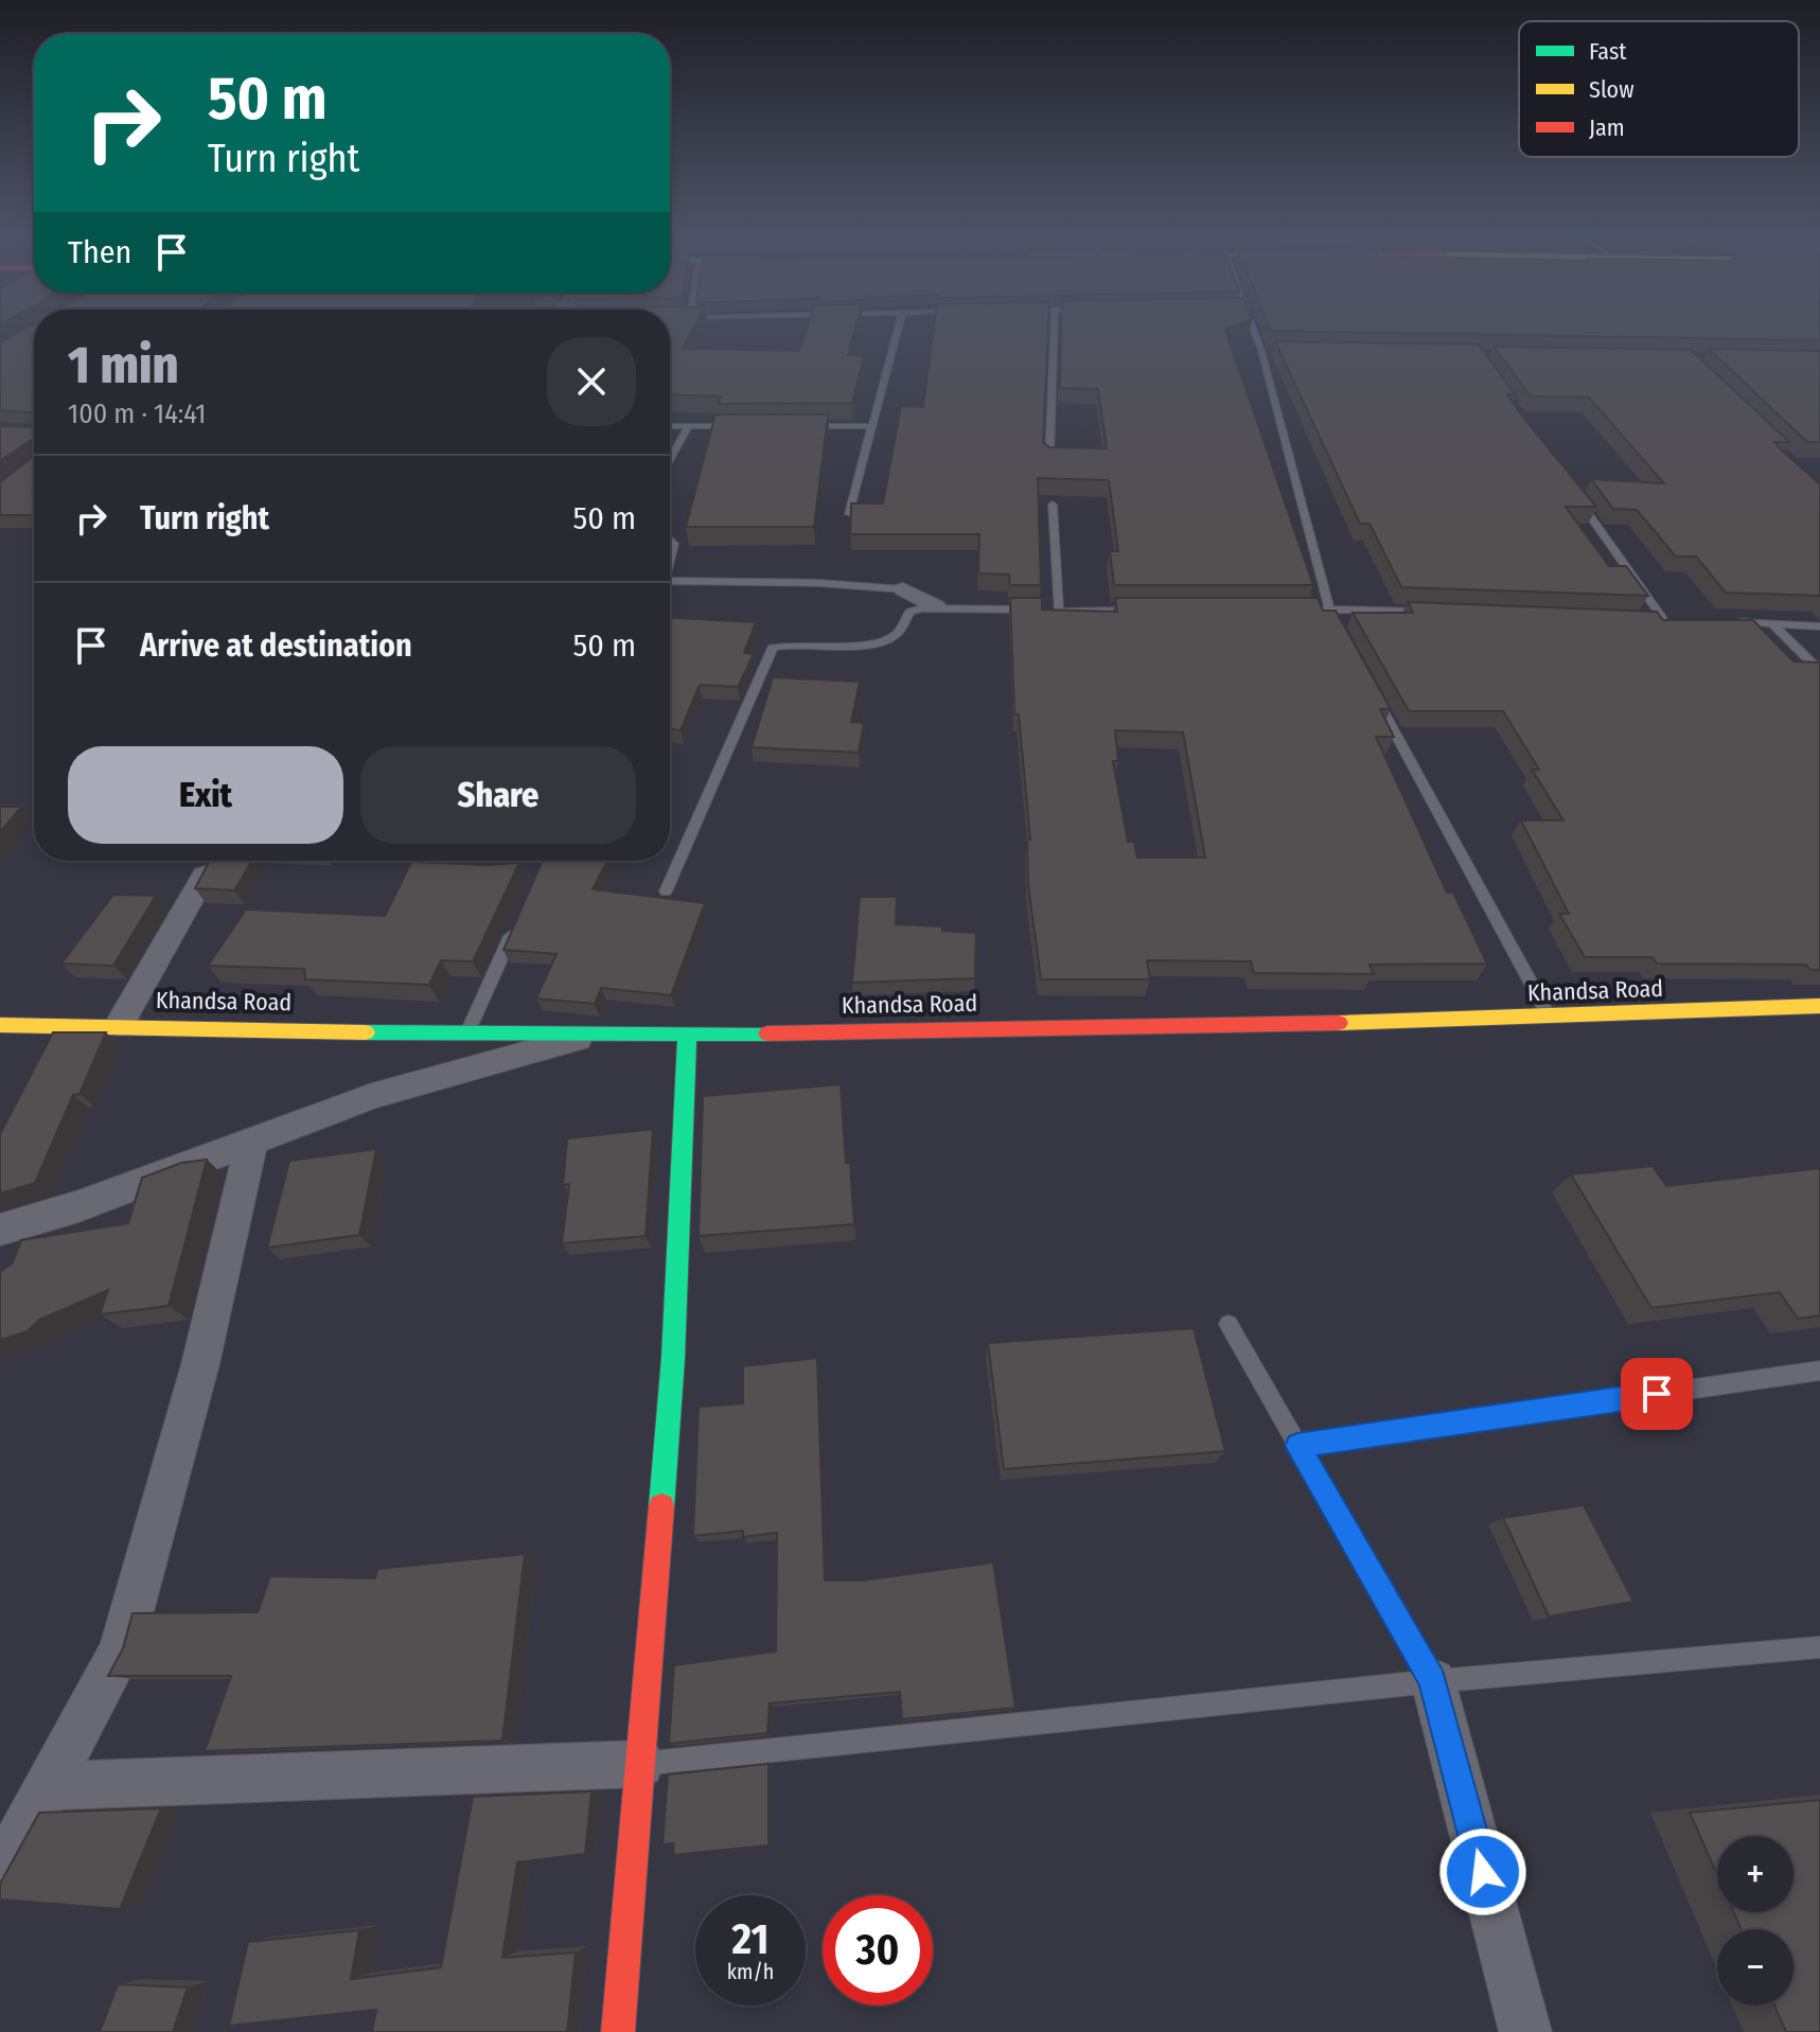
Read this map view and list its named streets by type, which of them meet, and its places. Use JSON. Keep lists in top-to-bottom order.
{
  "streets": {
    "street": ["Khandsa Road"]
  },
  "legend": ["Fast", "Slow", "Jam"],
  "page": {
    "turn": ["50 m", "Turn right"],
    "then": "Then",
    "heading": ["1 min", "100 m · 14:41"],
    "list": [
      {
        "name": "Turn right",
        "value": "50 m"
      },
      {
        "name": "Arrive at destination",
        "value": "50 m"
      }
    ],
    "buttons": ["Exit", "Share"],
    "map_buttons": ["+", "−"],
    "speed": "21 km/h",
    "limit": "30"
  }
}
